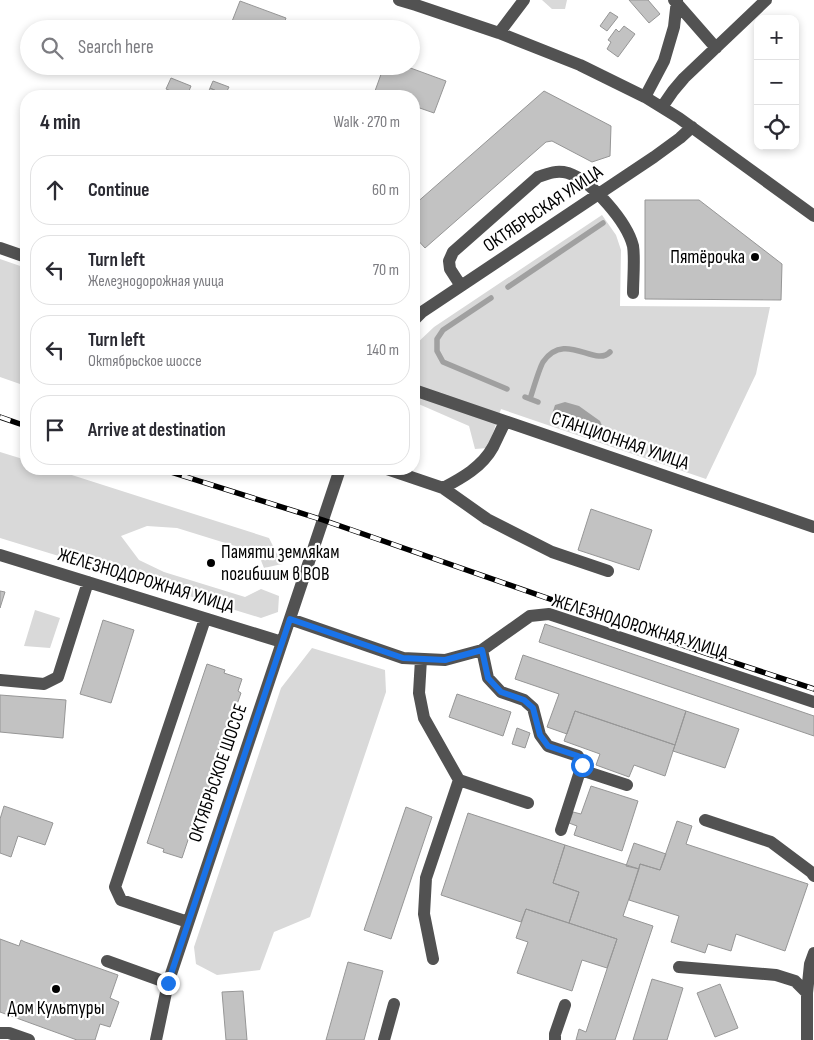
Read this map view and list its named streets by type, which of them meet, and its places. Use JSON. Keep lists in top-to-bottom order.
{
  "streets": {
    "street": [
      "ОКТЯБРЬСКАЯ УЛИЦА",
      "СТАНЦИОННАЯ УЛИЦА",
      "ЖЕЛЕЗНОДОРОЖНАЯ УЛИЦА",
      "ОКТЯБРЬСКОЕ ШОССЕ"
    ]
  },
  "crossings": [
    ["ЖЕЛЕЗНОДОРОЖНАЯ УЛИЦА", "ОКТЯБРЬСКОЕ ШОССЕ"]
  ],
  "places": ["Пятёрочка", "Памяти землякам погибшим в ВОВ", "Дом Культуры"],
  "page": {
    "map_buttons": ["+", "−"],
    "search": "Search here",
    "heading": ["4 min", "Walk · 270 m"],
    "list": [
      ["Continue", "60 m"],
      ["Turn left", "Железнодорожная улица", "70 m"],
      ["Turn left", "Октябрьское шоссе", "140 m"],
      "Arrive at destination"
    ]
  }
}
